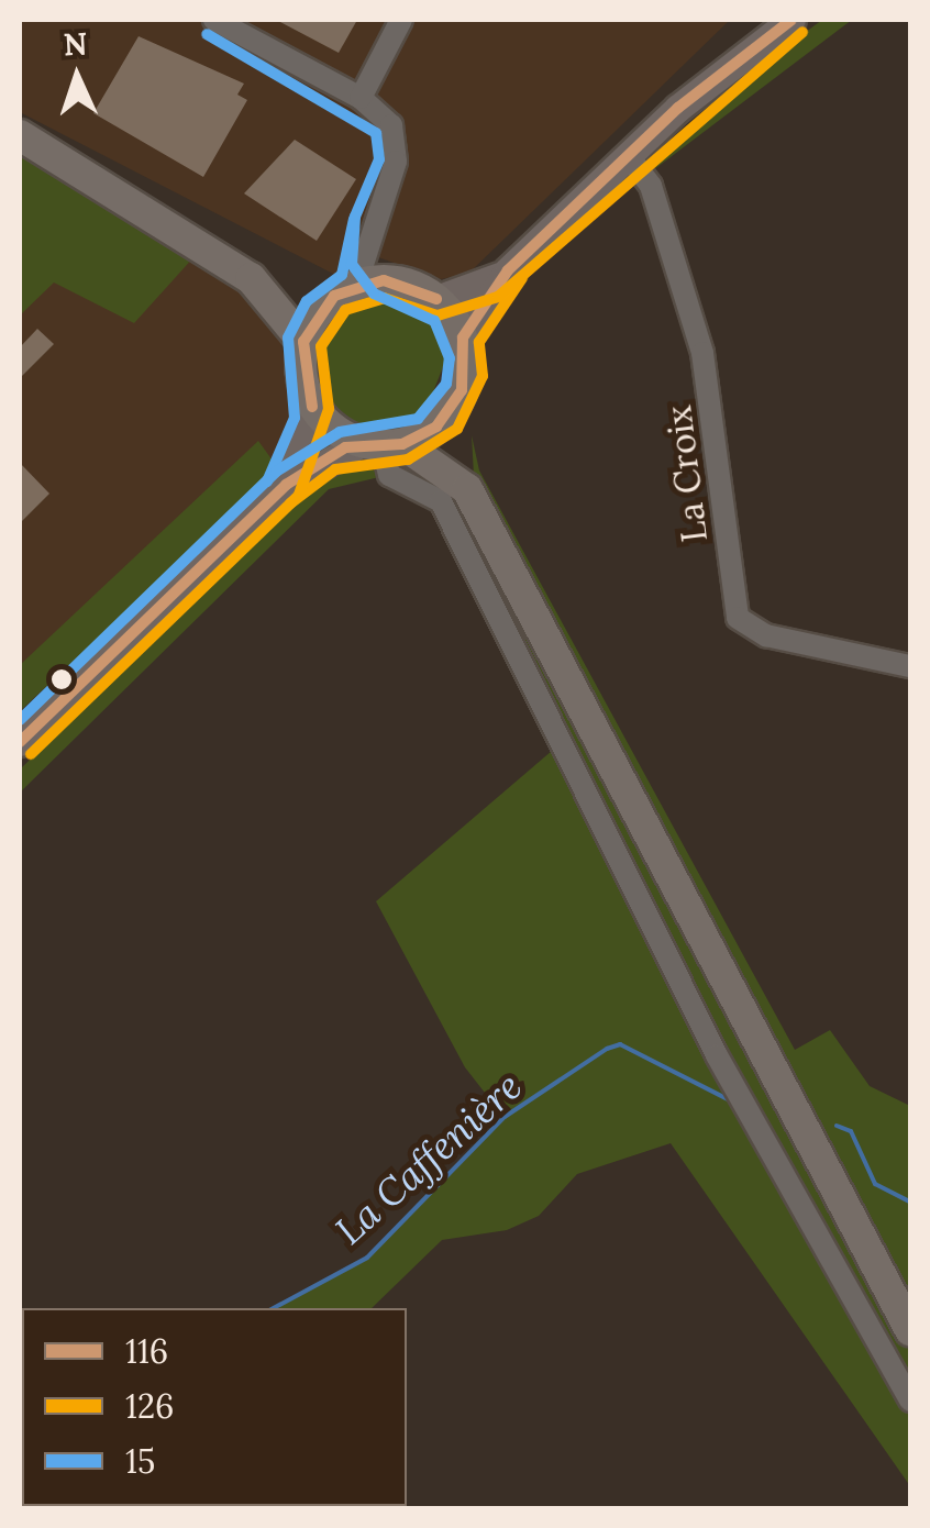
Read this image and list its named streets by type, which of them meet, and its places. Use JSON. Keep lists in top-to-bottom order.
{
  "streets": {
    "street": ["La Croix"]
  },
  "water": ["La Caffenière"],
  "lines": ["transit line 116", "transit line 126", "transit line 15"],
  "legend": ["116", "126", "15"],
  "north": "top"
}
